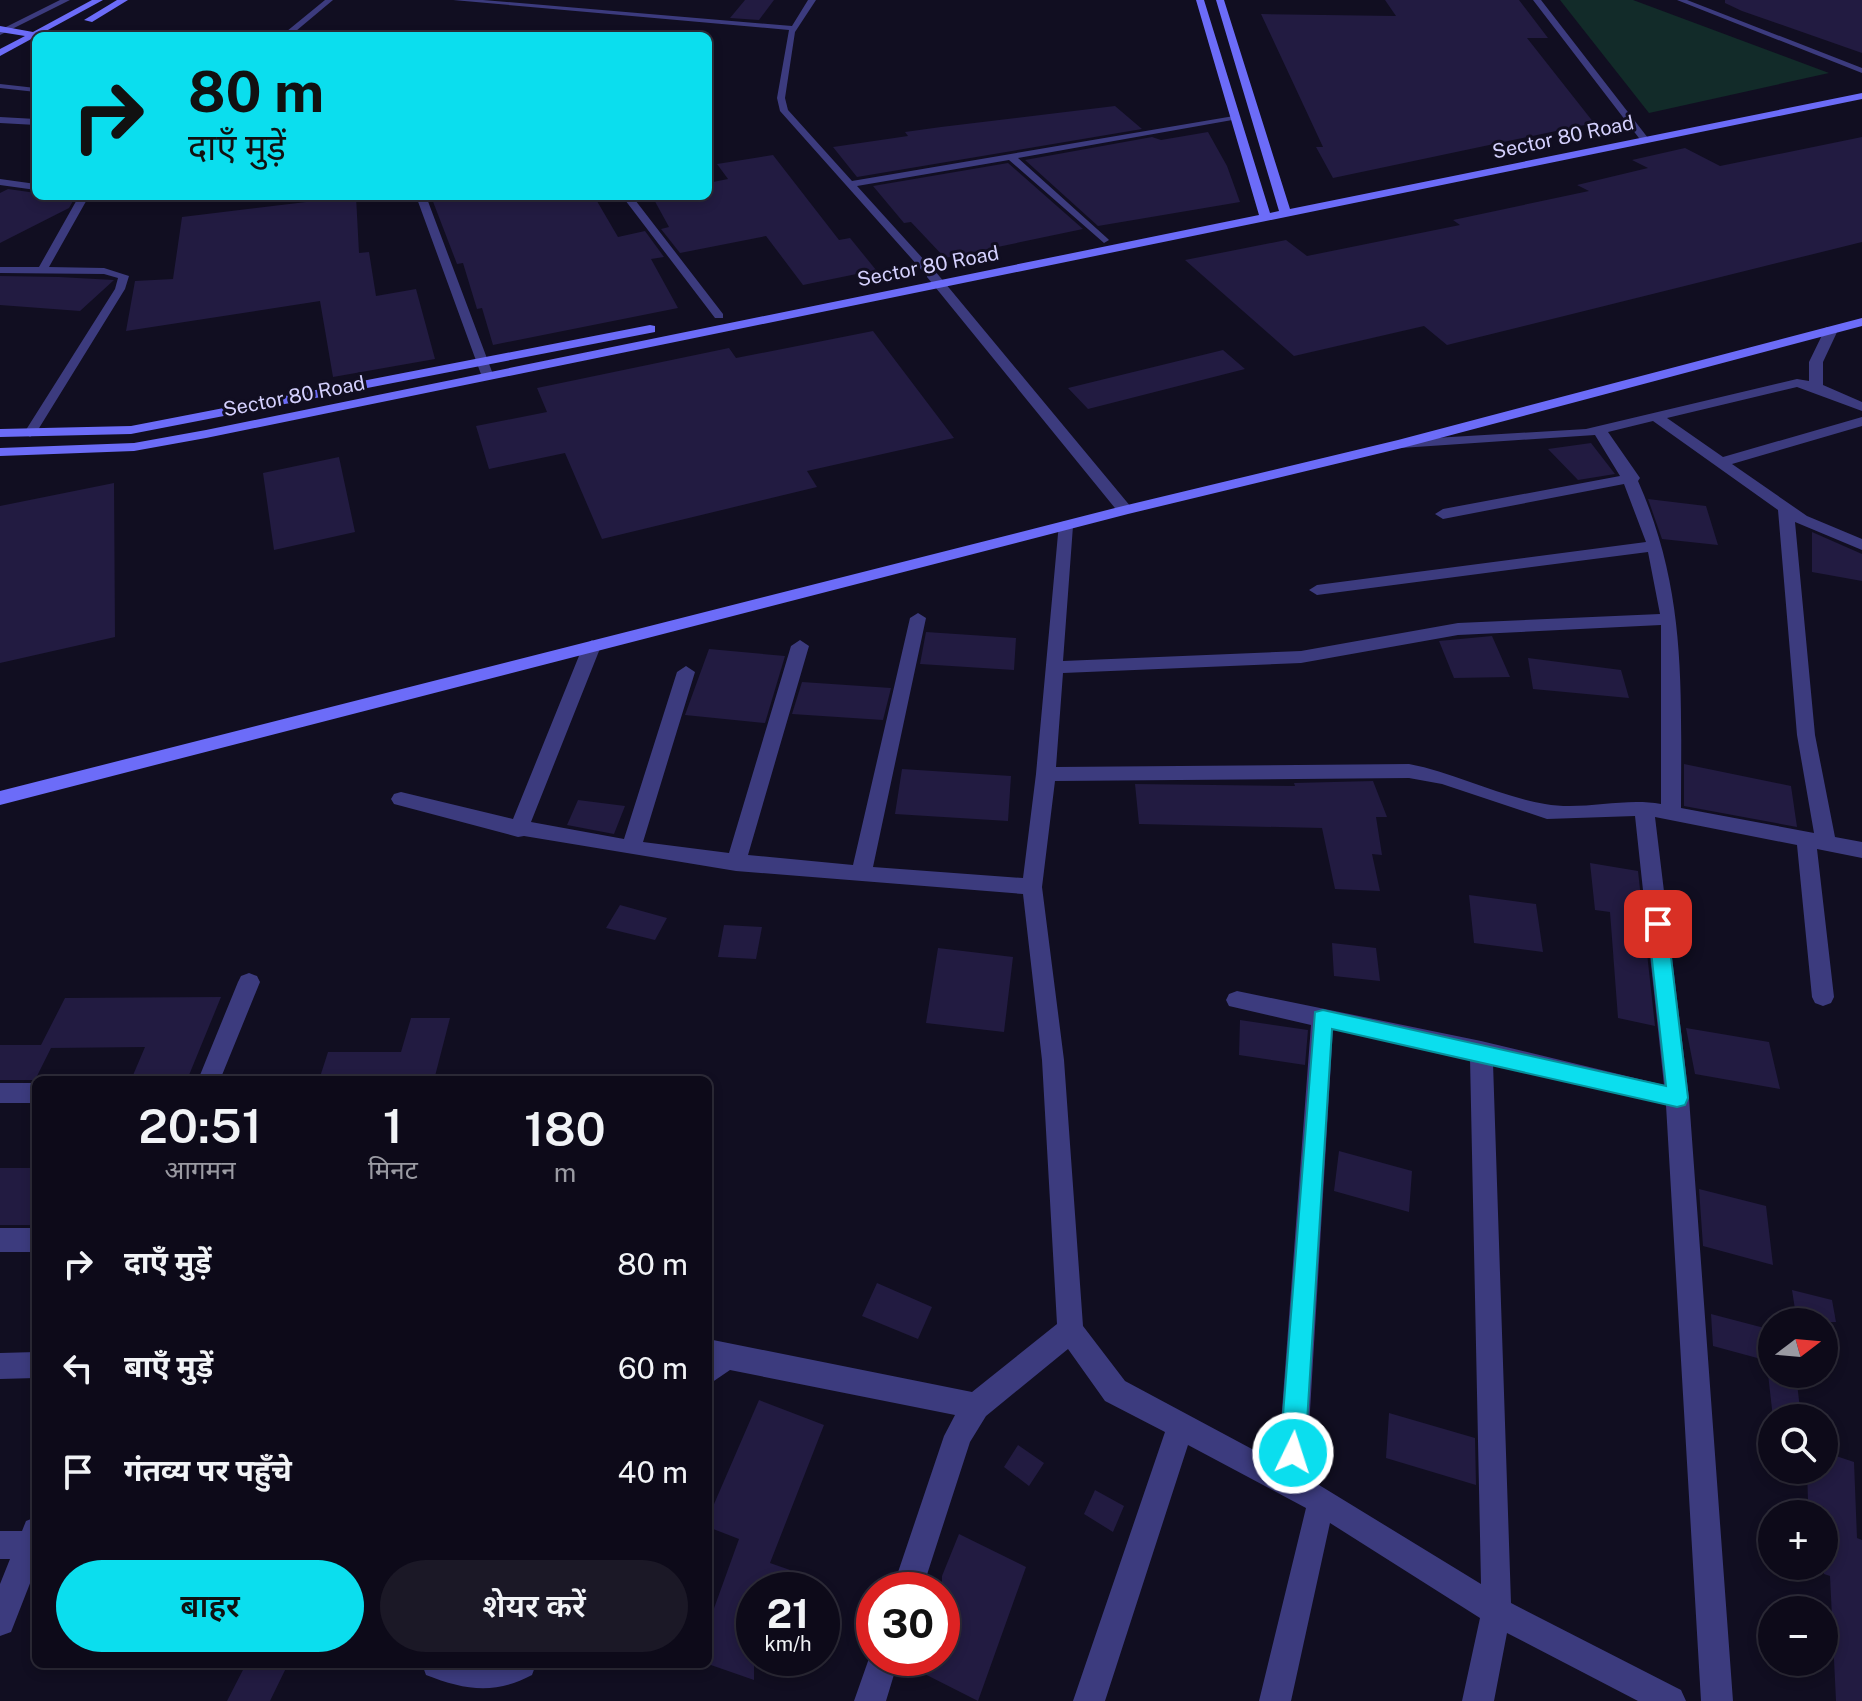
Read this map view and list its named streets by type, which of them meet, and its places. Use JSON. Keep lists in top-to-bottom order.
{
  "streets": {
    "street": ["Sector 80 Road"]
  },
  "north": "right",
  "page": {
    "turn": ["80 m", "दाएँ मुड़ें"],
    "eta": [
      "20:51",
      "आगमन",
      "1",
      "मिनट",
      "180",
      "m"
    ],
    "list": [
      {
        "name": "दाएँ मुड़ें",
        "value": "80 m"
      },
      {
        "name": "बाएँ मुड़ें",
        "value": "60 m"
      },
      {
        "name": "गंतव्य पर पहुँचे",
        "value": "40 m"
      }
    ],
    "map_buttons": ["+", "−"],
    "buttons": ["बाहर", "शेयर करें"],
    "speed": "21 km/h",
    "limit": "30"
  }
}
